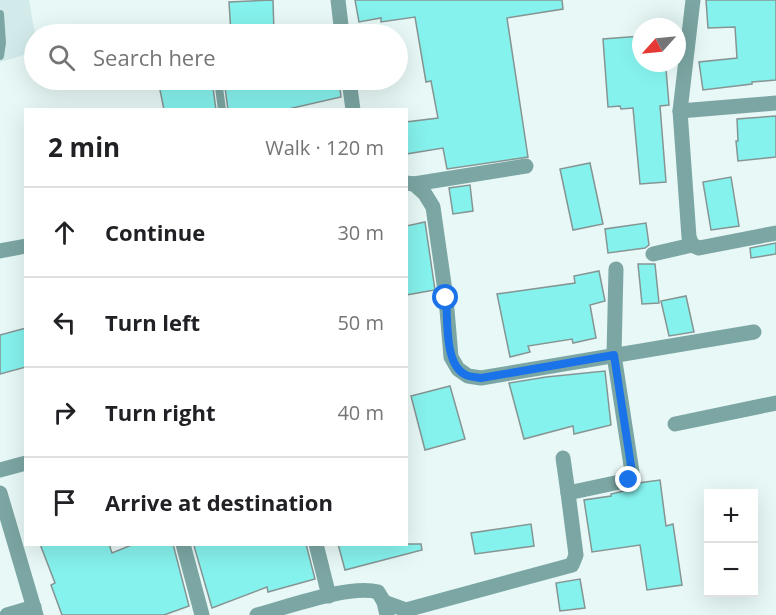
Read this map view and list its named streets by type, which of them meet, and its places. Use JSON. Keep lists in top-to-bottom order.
{
  "north": "bottom left",
  "page": {
    "search": "Search here",
    "heading": ["2 min", "Walk · 120 m"],
    "list": [
      ["Continue", "30 m"],
      ["Turn left", "50 m"],
      ["Turn right", "40 m"],
      "Arrive at destination"
    ],
    "map_buttons": ["+", "−"]
  }
}
